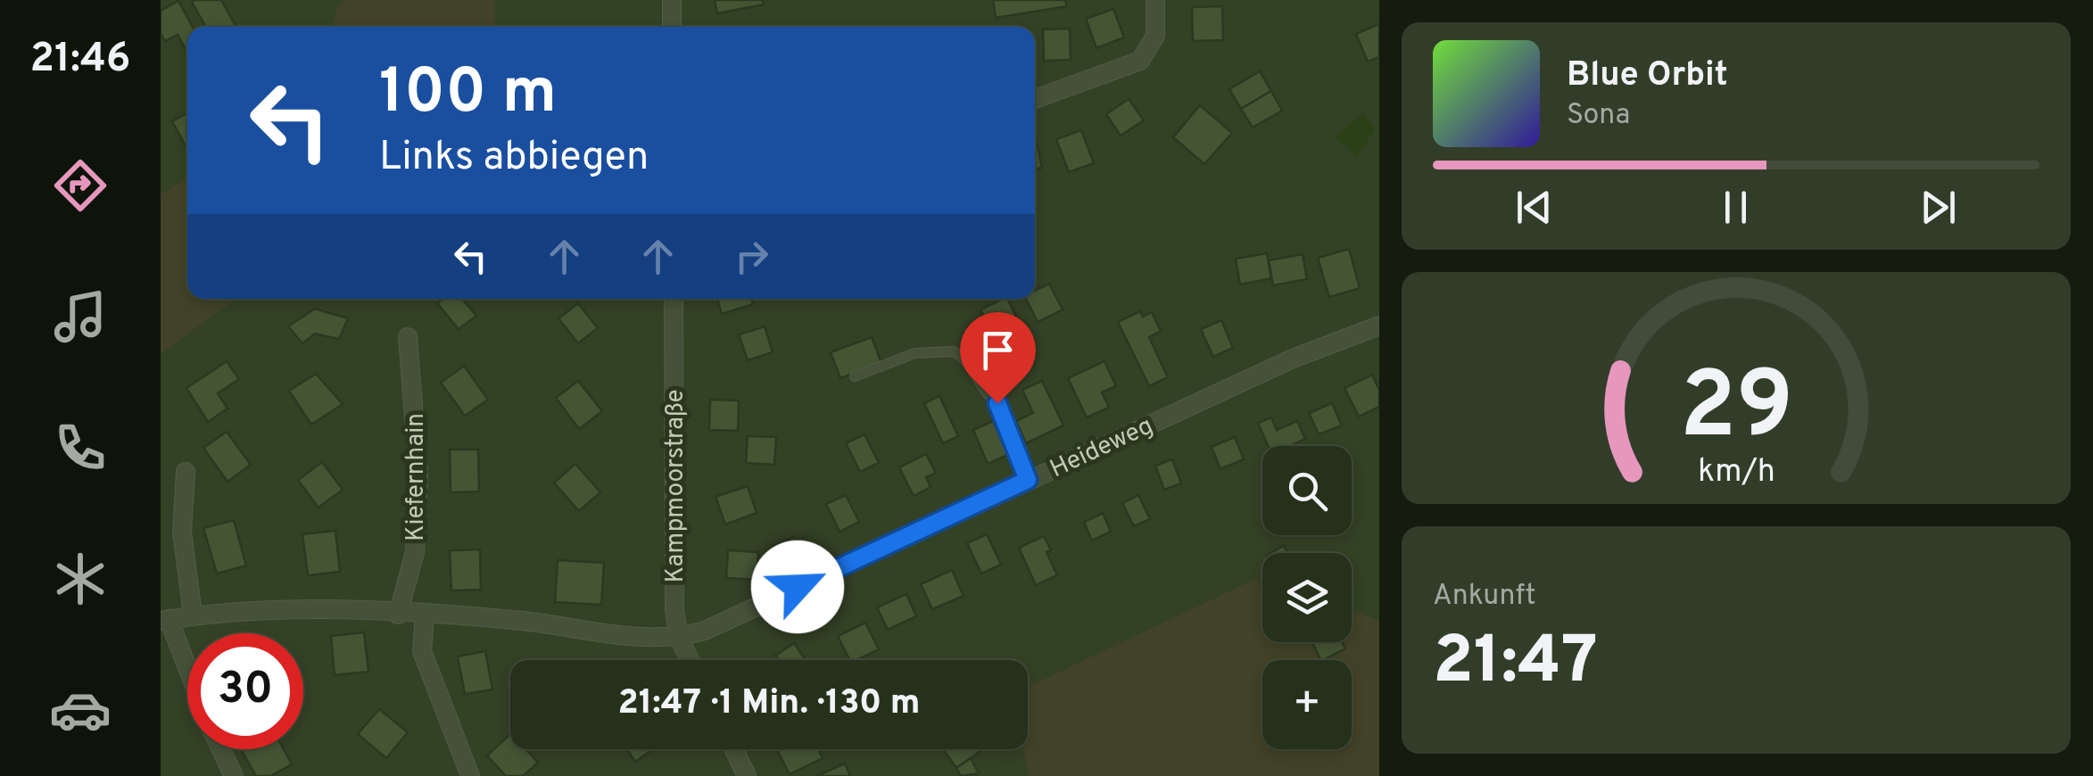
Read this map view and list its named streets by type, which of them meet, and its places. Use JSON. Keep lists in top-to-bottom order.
{
  "streets": {
    "street": ["Heideweg", "Kiefernhain", "Kampmoorstraße"]
  },
  "crossings": [
    ["Heideweg", "Kampmoorstraße"]
  ],
  "page": {
    "tabs": "21:46",
    "turn": ["100 m", "Links abbiegen"],
    "song": ["Blue Orbit", "Sona"],
    "map_buttons": "+",
    "tile": ["Ankunft", "21:47"],
    "limit": "30",
    "trip": "21:47 · 1 Min. · 130 m",
    "gauge": ["29", "km/h"]
  }
}
